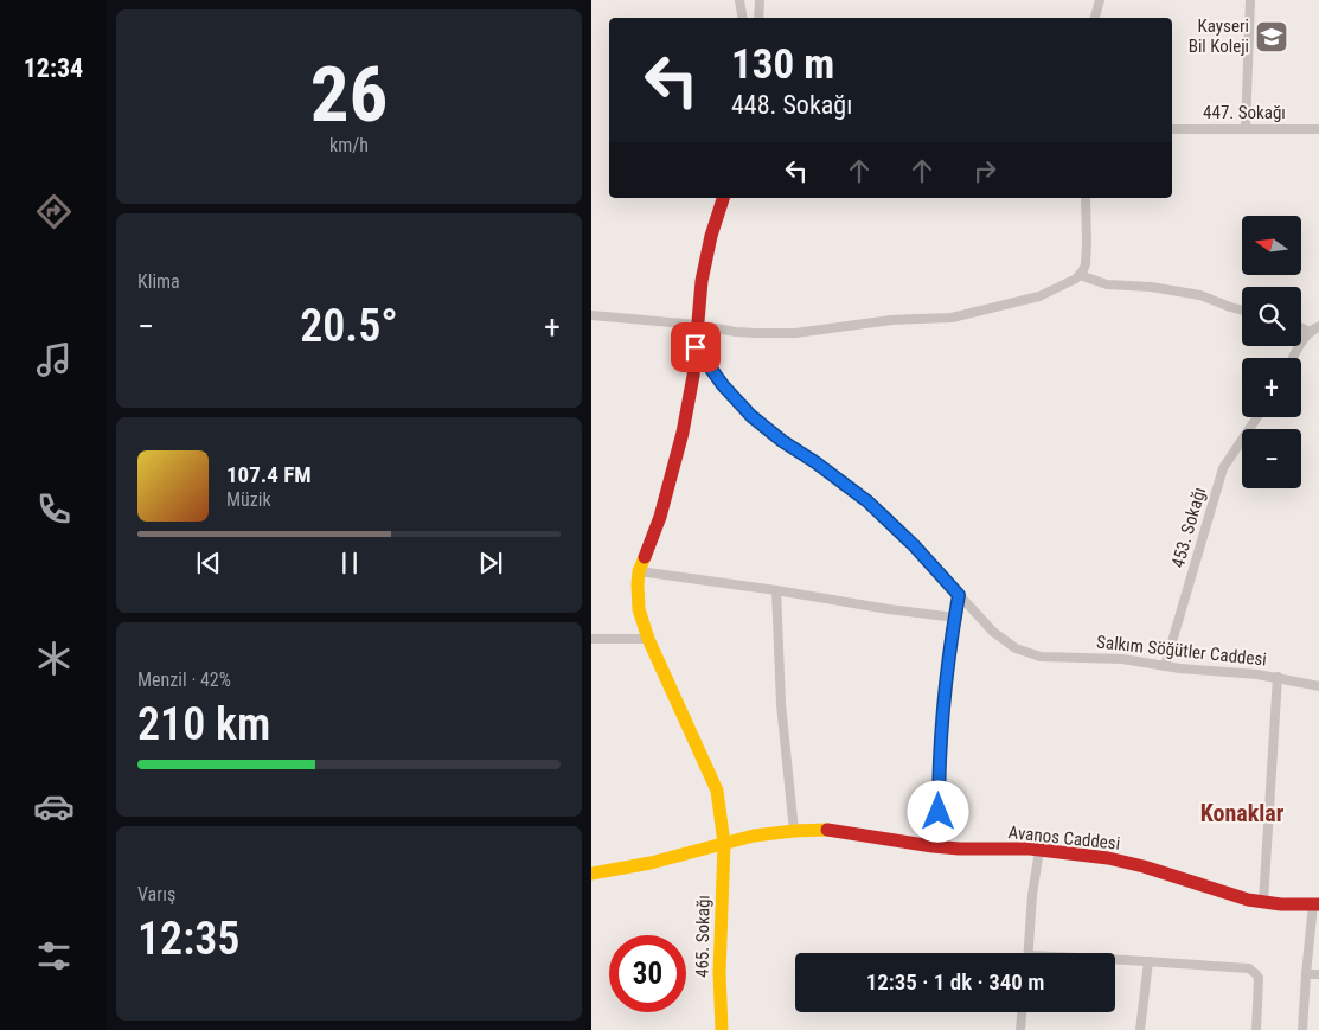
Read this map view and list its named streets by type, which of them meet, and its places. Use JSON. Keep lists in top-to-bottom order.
{
  "streets": {
    "street": [
      "447. Sokağı",
      "453. Sokağı",
      "Salkım Söğütler Caddesi",
      "Avanos Caddesi",
      "465. Sokağı"
    ]
  },
  "crossings": [
    ["453. Sokağı", "Salkım Söğütler Caddesi"],
    ["Salkım Söğütler Caddesi", "465. Sokağı"],
    ["Avanos Caddesi", "465. Sokağı"]
  ],
  "districts": ["Konaklar"],
  "places": {
    "school or university": ["Kayseri Bil Koleji"]
  },
  "north": "left",
  "page": {
    "tabs": "12:34",
    "tile": [
      ["26", "km/h"],
      "Klima",
      ["Menzil · 42%", "210 km"],
      ["Varış", "12:35"]
    ],
    "turn": ["130 m", "448. Sokağı"],
    "map_buttons": ["+", "−"],
    "heat": ["−", "20.5°", "+"],
    "song": ["107.4 FM", "Müzik"],
    "limit": "30",
    "trip": "12:35 · 1 dk · 340 m"
  }
}
